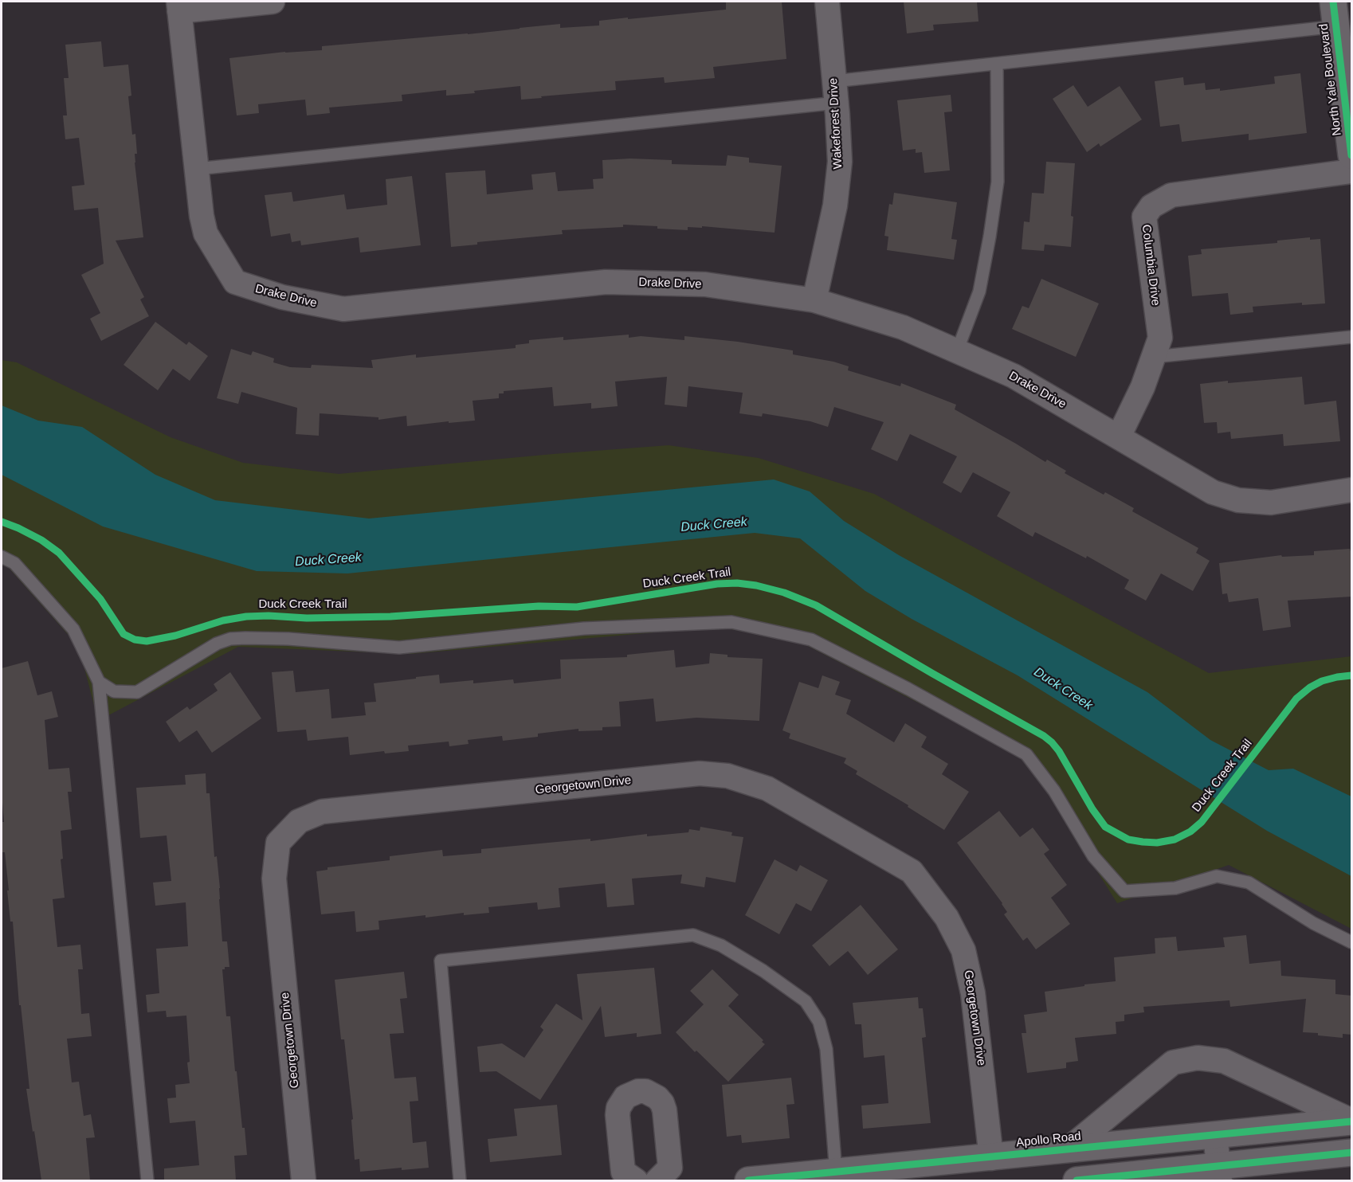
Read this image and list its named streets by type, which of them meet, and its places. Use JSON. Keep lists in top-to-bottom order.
{
  "streets": {
    "street": [
      "North Yale Boulevard",
      "Wakeforest Drive",
      "Columbia Drive",
      "Drake Drive",
      "Georgetown Drive",
      "Apollo Road"
    ],
    "cycle path": ["Duck Creek Trail"]
  },
  "crossings": [
    ["Wakeforest Drive", "Drake Drive"],
    ["Columbia Drive", "Drake Drive"],
    ["Georgetown Drive", "Apollo Road"]
  ],
  "water": ["Duck Creek"]
}
